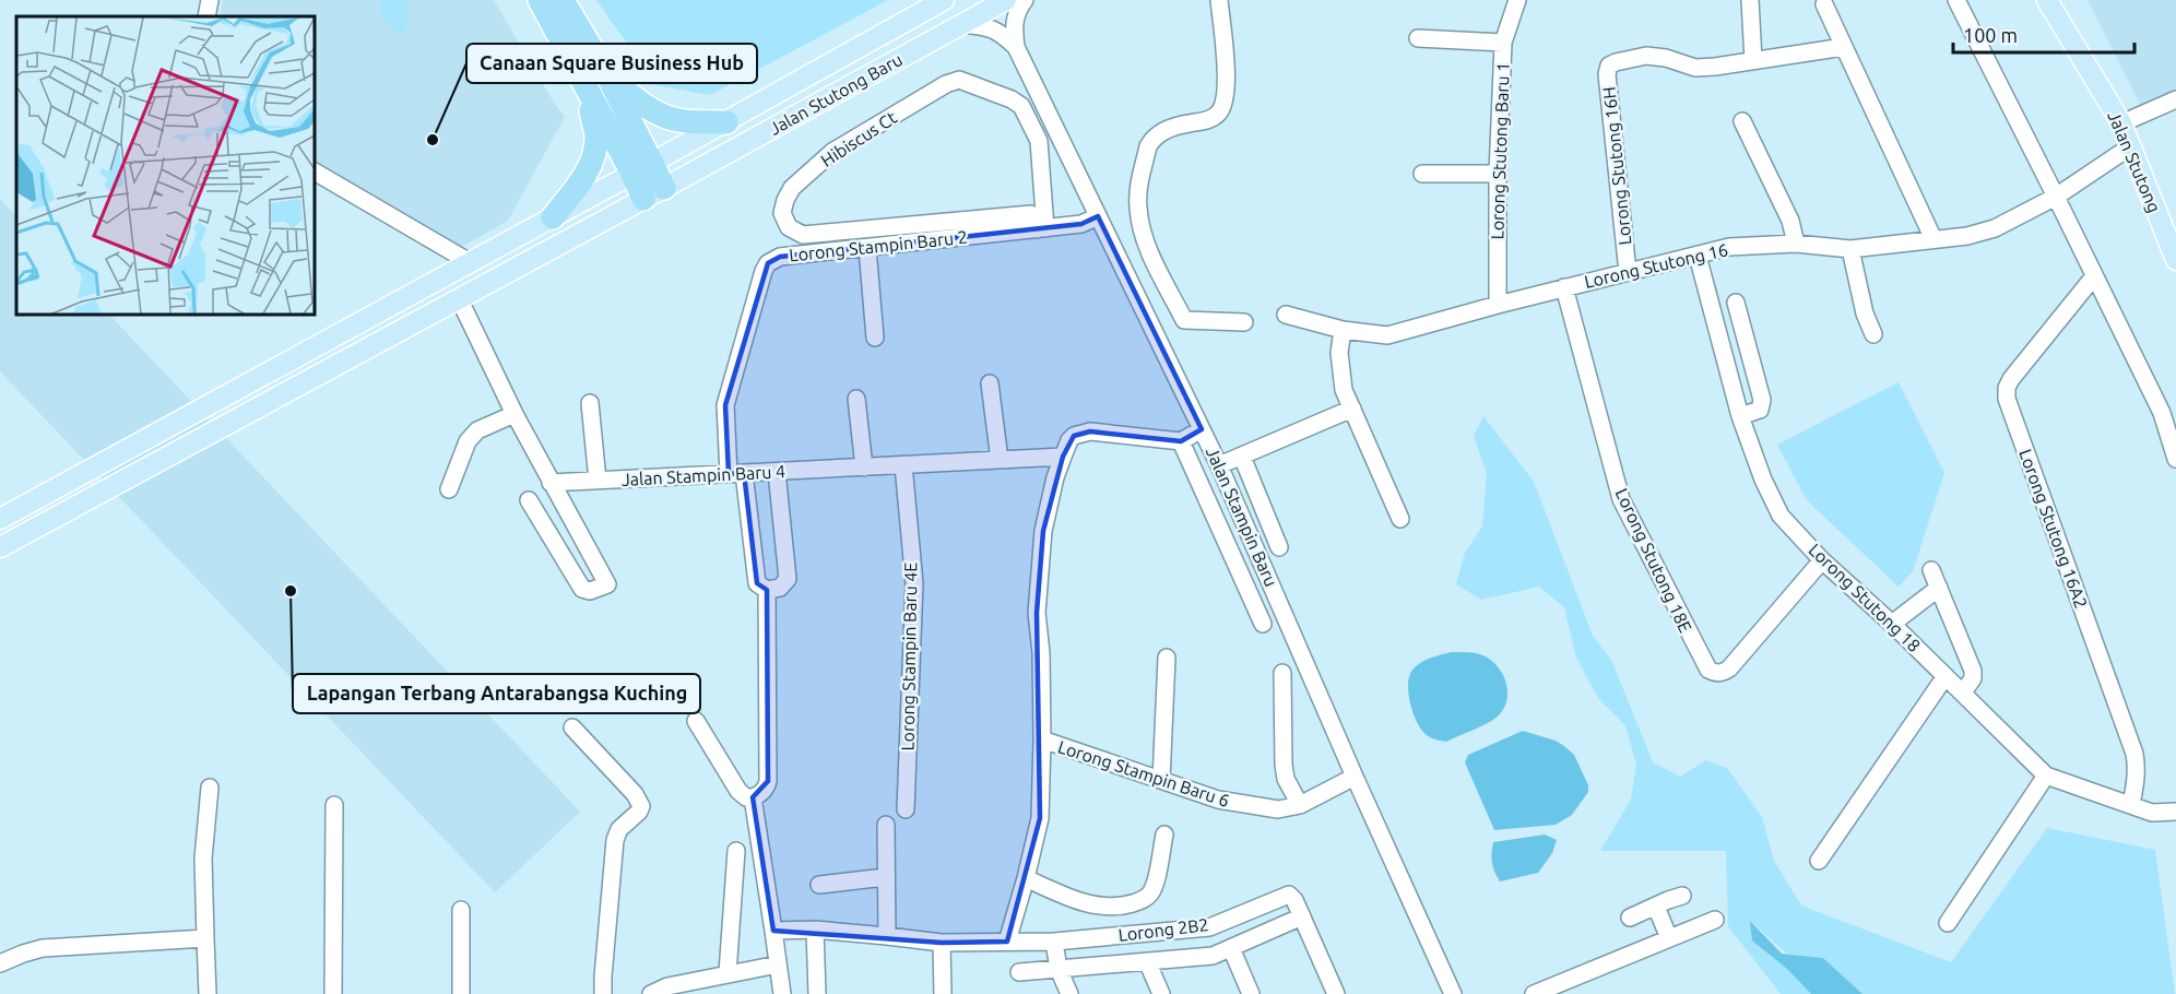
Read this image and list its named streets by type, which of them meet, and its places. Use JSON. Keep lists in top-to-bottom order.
{
  "streets": {
    "main road": ["Jalan Stutong Baru", "Jalan Stutong"],
    "street": [
      "Hibiscus Ct",
      "Lorong Stutong Baru 1",
      "Lorong Stutong 16H",
      "Lorong Stampin Baru 2",
      "Lorong Stutong 16",
      "Jalan Stampin Baru 4",
      "Jalan Stampin Baru",
      "Lorong Stutong 16A2",
      "Lorong Stutong 18E",
      "Lorong Stutong 18",
      "Lorong Stampin Baru 4E",
      "Lorong Stampin Baru 6",
      "Lorong 2B2"
    ]
  },
  "crossings": [
    ["Jalan Stutong Baru", "Jalan Stampin Baru"],
    ["Hibiscus Ct", "Lorong Stampin Baru 2"],
    ["Lorong Stutong Baru 1", "Lorong Stutong 16"],
    ["Jalan Stutong", "Lorong Stutong 16"],
    ["Lorong Stutong 16H", "Lorong Stutong 16"],
    ["Lorong Stampin Baru 2", "Jalan Stampin Baru 4"],
    ["Lorong Stampin Baru 2", "Jalan Stampin Baru"],
    ["Lorong Stutong 16", "Lorong Stutong 18E"],
    ["Lorong Stutong 16", "Lorong Stutong 18"],
    ["Jalan Stampin Baru 4", "Lorong Stampin Baru 4E"],
    ["Jalan Stampin Baru", "Lorong Stampin Baru 6"],
    ["Lorong Stutong 16A2", "Lorong Stutong 18"],
    ["Lorong Stutong 18E", "Lorong Stutong 18"]
  ],
  "places": ["Canaan Square Business Hub", "Lapangan Terbang Antarabangsa Kuching"],
  "scale_bar": "100 m"
}
